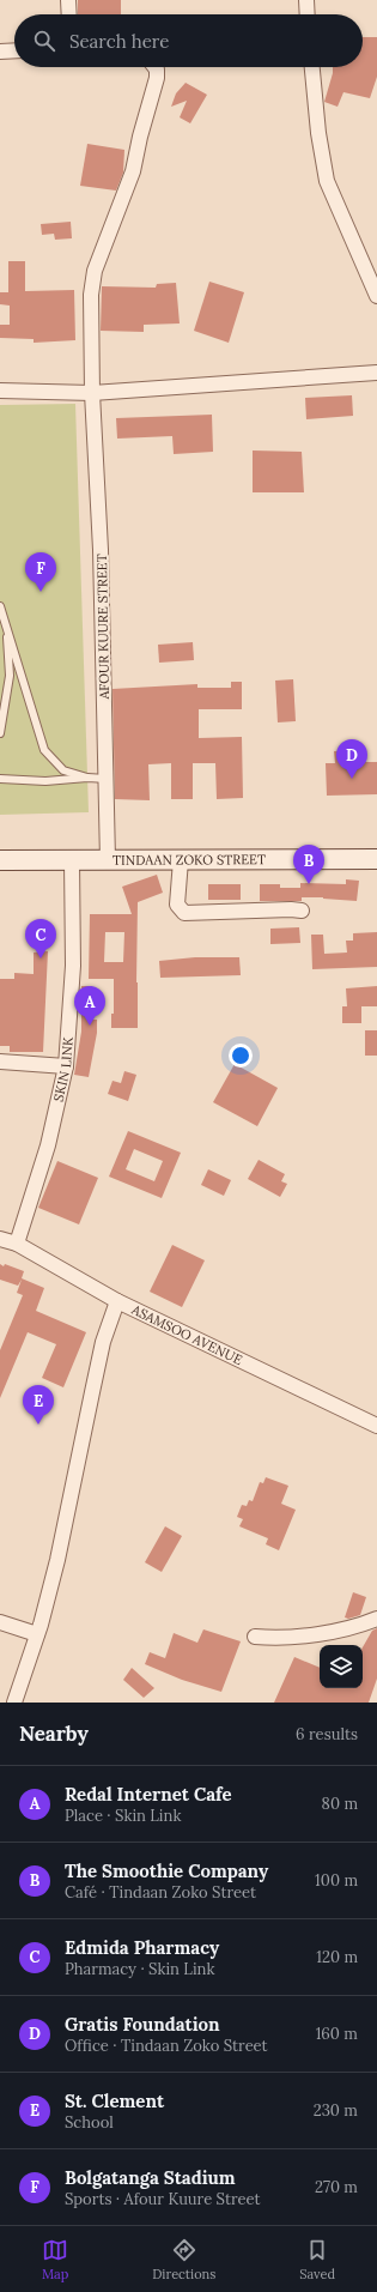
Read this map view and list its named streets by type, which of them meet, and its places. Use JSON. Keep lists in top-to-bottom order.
{
  "streets": {
    "main road": ["TINDAAN ZOKO STREET"],
    "street": ["AFOUR KUURE STREET", "SKIN LINK", "ASAMSOO AVENUE"]
  },
  "crossings": [
    ["AFOUR KUURE STREET", "TINDAAN ZOKO STREET"],
    ["TINDAAN ZOKO STREET", "SKIN LINK"],
    ["SKIN LINK", "ASAMSOO AVENUE"]
  ],
  "page": {
    "search": "Search here",
    "pins": [
      "F",
      "D",
      "B",
      "C",
      "A",
      "E"
    ],
    "heading": ["Nearby", "6 results"],
    "list": [
      {
        "mark": "A",
        "name": "Redal Internet Cafe",
        "note": "Place · Skin Link",
        "value": "80 m"
      },
      {
        "mark": "B",
        "name": "The Smoothie Company",
        "note": "Café · Tindaan Zoko Street",
        "value": "100 m"
      },
      {
        "mark": "C",
        "name": "Edmida Pharmacy",
        "note": "Pharmacy · Skin Link",
        "value": "120 m"
      },
      {
        "mark": "D",
        "name": "Gratis Foundation",
        "note": "Office · Tindaan Zoko Street",
        "value": "160 m"
      },
      {
        "mark": "E",
        "name": "St. Clement",
        "note": "School",
        "value": "230 m"
      },
      {
        "mark": "F",
        "name": "Bolgatanga Stadium",
        "note": "Sports · Afour Kuure Street",
        "value": "270 m"
      }
    ],
    "nav": ["Map", "Directions", "Saved"]
  }
}
